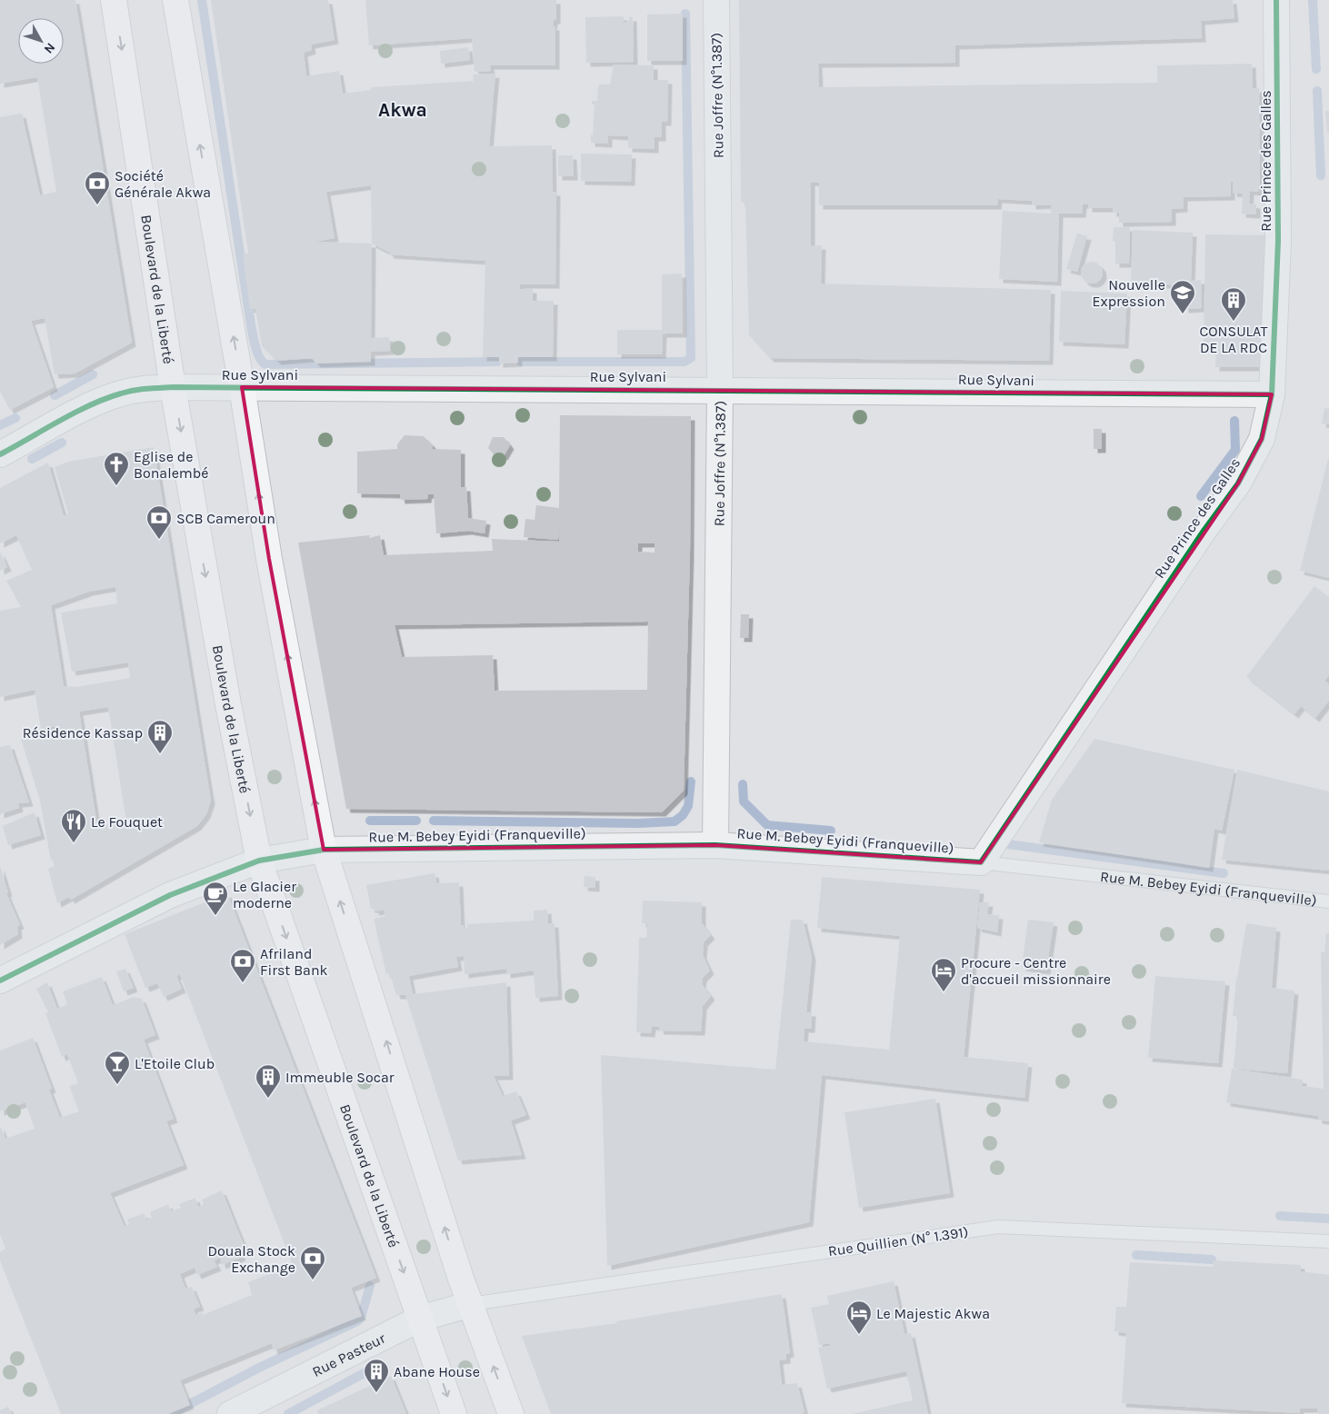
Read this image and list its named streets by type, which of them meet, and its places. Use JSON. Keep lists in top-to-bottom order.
{
  "streets": {
    "main road": ["Boulevard de la Liberté"],
    "street": [
      "Rue Joffre (N°1.387)",
      "Rue Prince des Galles",
      "Rue Sylvani",
      "Rue M. Bebey Eyidi (Franqueville)",
      "Rue Pasteur"
    ],
    "lane": ["Rue Quillien (N° 1.391)"]
  },
  "crossings": [
    ["Rue Joffre (N°1.387)", "Rue Sylvani"],
    ["Rue Joffre (N°1.387)", "Rue M. Bebey Eyidi (Franqueville)"],
    ["Rue Prince des Galles", "Rue Sylvani"],
    ["Rue Prince des Galles", "Rue M. Bebey Eyidi (Franqueville)"],
    ["Boulevard de la Liberté", "Rue Sylvani"],
    ["Boulevard de la Liberté", "Rue M. Bebey Eyidi (Franqueville)"],
    ["Boulevard de la Liberté", "Rue Pasteur"],
    ["Rue Quillien (N° 1.391)", "Rue Pasteur"]
  ],
  "districts": ["Akwa"],
  "places": {
    "bank": [
      "Société Générale Akwa",
      "SCB Cameroun",
      "Afriland First Bank",
      "Douala Stock Exchange"
    ],
    "school or university": ["Nouvelle Expression"],
    "building": [
      "CONSULAT DE LA RDC",
      "Résidence Kassap",
      "Immeuble Socar",
      "Abane House"
    ],
    "church": ["Eglise de Bonalembé"],
    "restaurant": ["Le Fouquet"],
    "cafe": ["Le Glacier moderne"],
    "hotel": ["Procure - Centre d'accueil missionnaire", "Le Majestic Akwa"],
    "bar": ["L'Etoile Club"]
  },
  "north": "bottom right"
}
